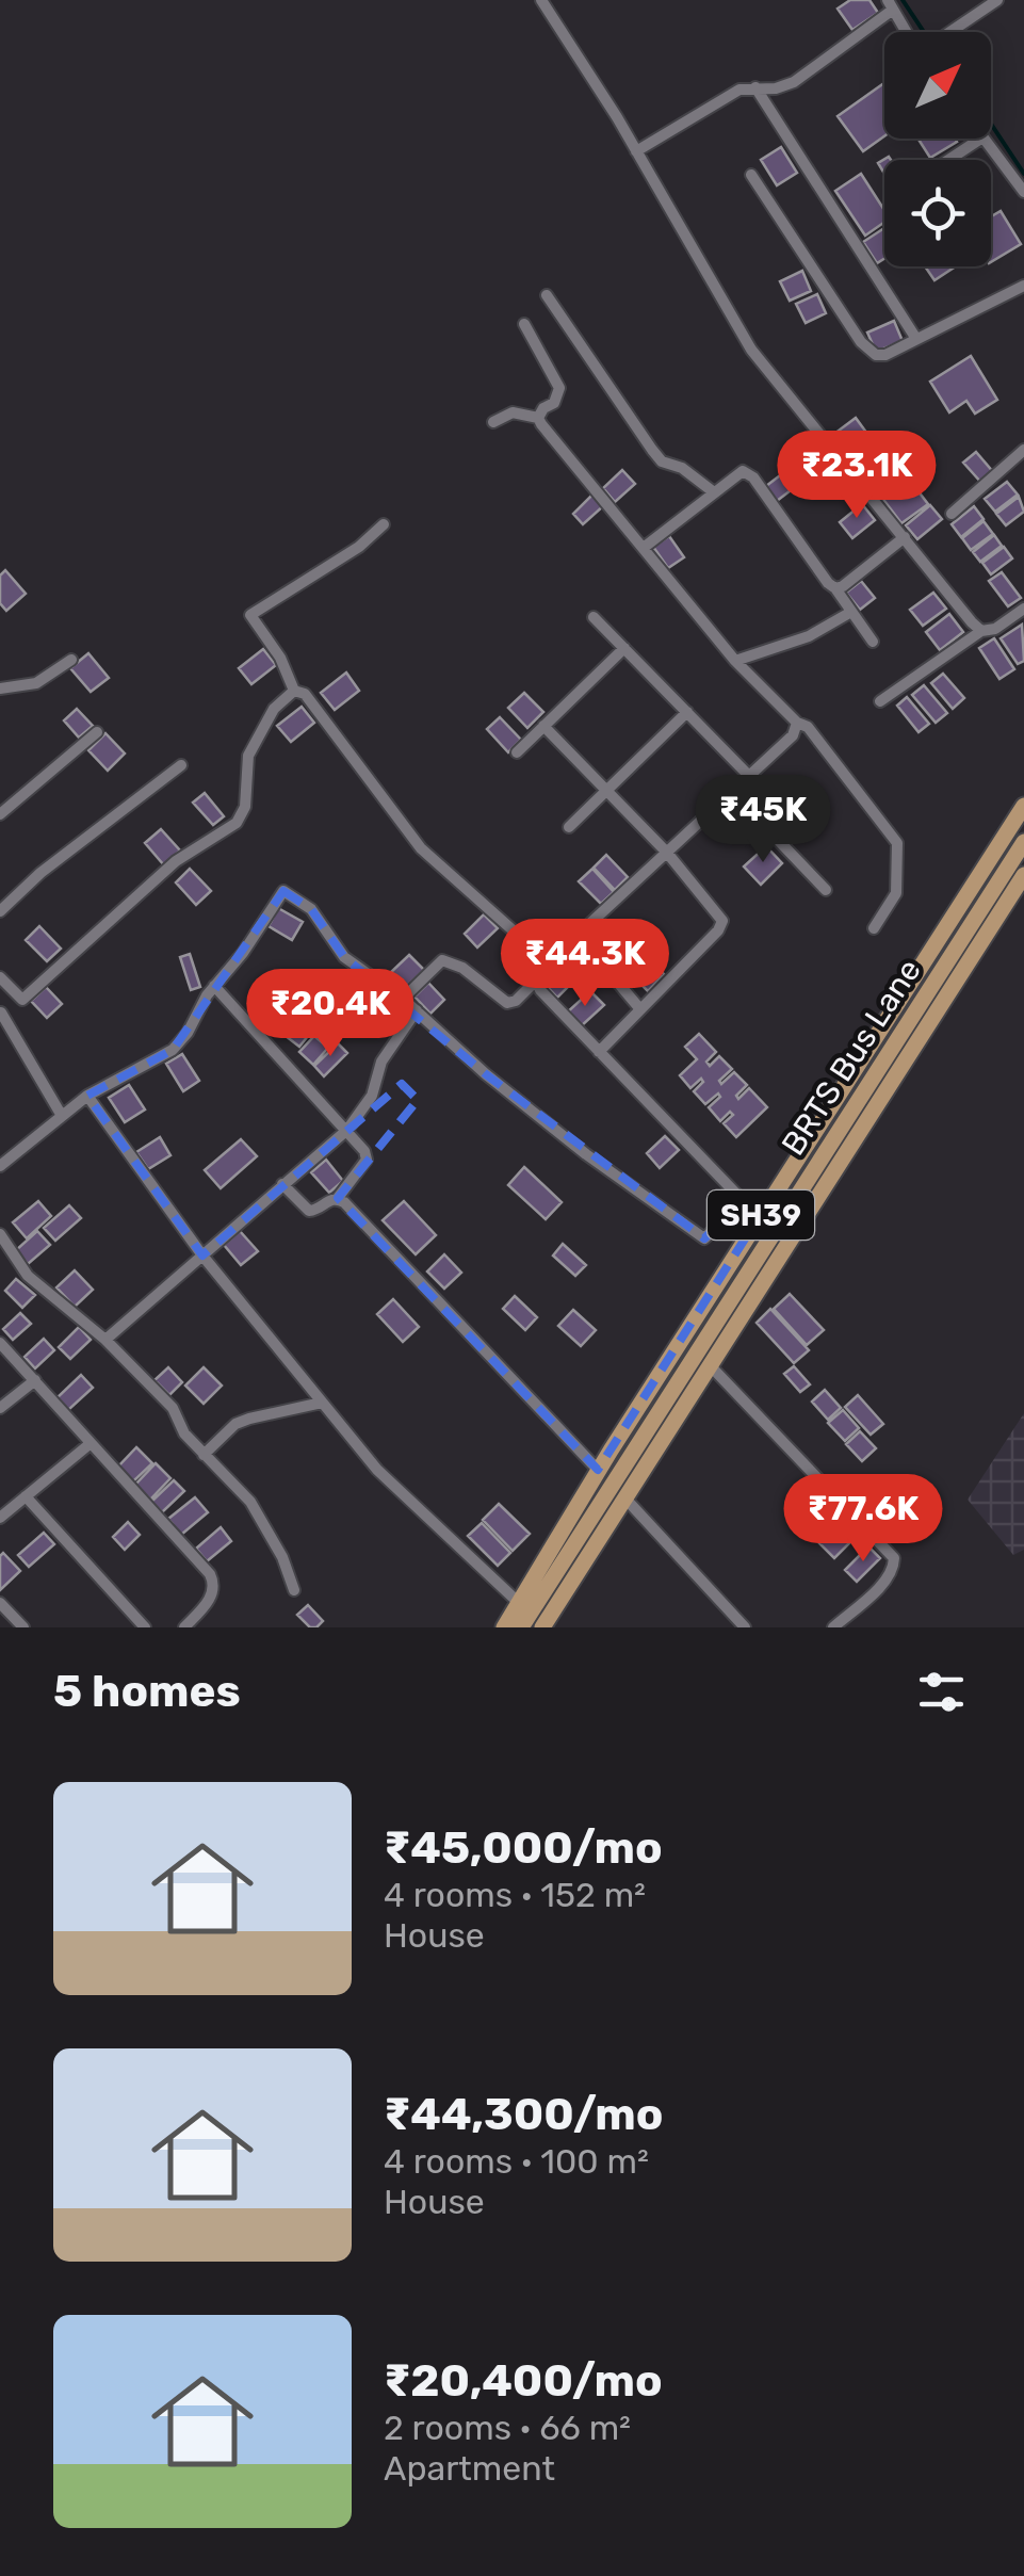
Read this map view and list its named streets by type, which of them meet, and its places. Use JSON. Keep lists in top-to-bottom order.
{
  "streets": {
    "main road": ["BRTS Bus Lane", "SH39"]
  },
  "north": "top right",
  "page": {
    "price": [
      "₹23.1K",
      "₹45K",
      "₹44.3K",
      "₹20.4K",
      "₹77.6K"
    ],
    "heading": "5 homes",
    "list": [
      {
        "name": "₹45,000/mo",
        "note": "4 rooms · 152 m² · House"
      },
      {
        "name": "₹44,300/mo",
        "note": "4 rooms · 100 m² · House"
      },
      {
        "name": "₹20,400/mo",
        "note": "2 rooms · 66 m² · Apartment"
      }
    ]
  }
}
